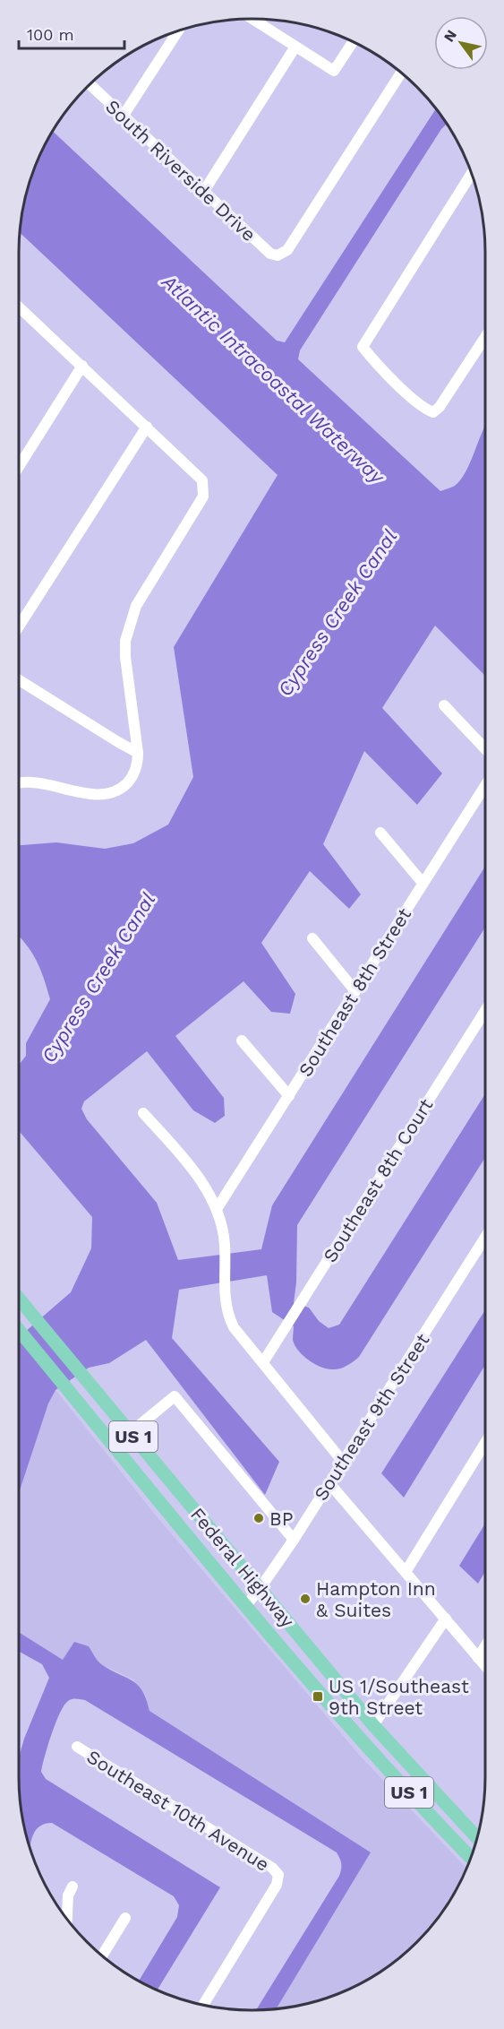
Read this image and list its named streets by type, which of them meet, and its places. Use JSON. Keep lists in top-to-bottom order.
{
  "streets": {
    "main road": ["US 1", "Federal Highway"],
    "street": [
      "South Riverside Drive",
      "Southeast 8th Street",
      "Southeast 8th Court",
      "Southeast 9th Street",
      "Southeast 10th Avenue"
    ]
  },
  "crossings": [
    ["Southeast 9th Street", "Federal Highway"]
  ],
  "water": ["Atlantic Intracoastal Waterway", "Cypress Creek Canal"],
  "places": {
    "other": ["BP", "Hampton Inn & Suites"],
    "transit": ["US 1/Southeast 9th Street"]
  },
  "scale_bar": "100 m",
  "north": "top left"
}
